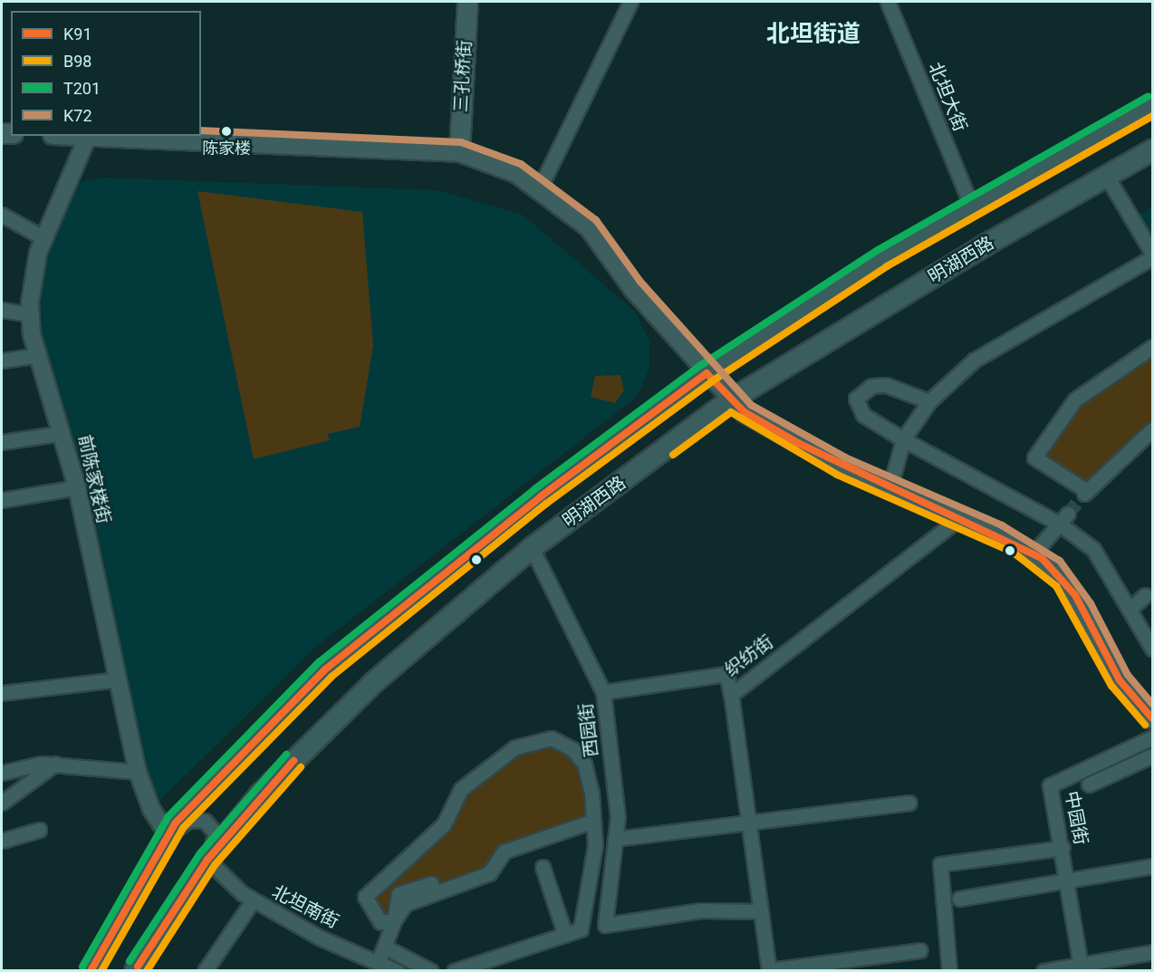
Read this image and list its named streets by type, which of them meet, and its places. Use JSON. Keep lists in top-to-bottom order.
{
  "streets": {
    "main road": ["三孔桥街", "明湖西路"],
    "street": [
      "北坦大街",
      "前陈家楼街",
      "织纺街",
      "西园街",
      "中园街",
      "北坦南街"
    ]
  },
  "crossings": [
    ["北坦大街", "明湖西路"],
    ["明湖西路", "前陈家楼街"],
    ["明湖西路", "西园街"],
    ["明湖西路", "北坦南街"],
    ["织纺街", "西园街"]
  ],
  "districts": ["北坦街道"],
  "places": ["陈家楼"],
  "lines": [
    "transit line T201",
    "transit line B98",
    "transit line K72",
    "transit line K91"
  ],
  "legend": [
    "K91",
    "B98",
    "T201",
    "K72"
  ]
}
